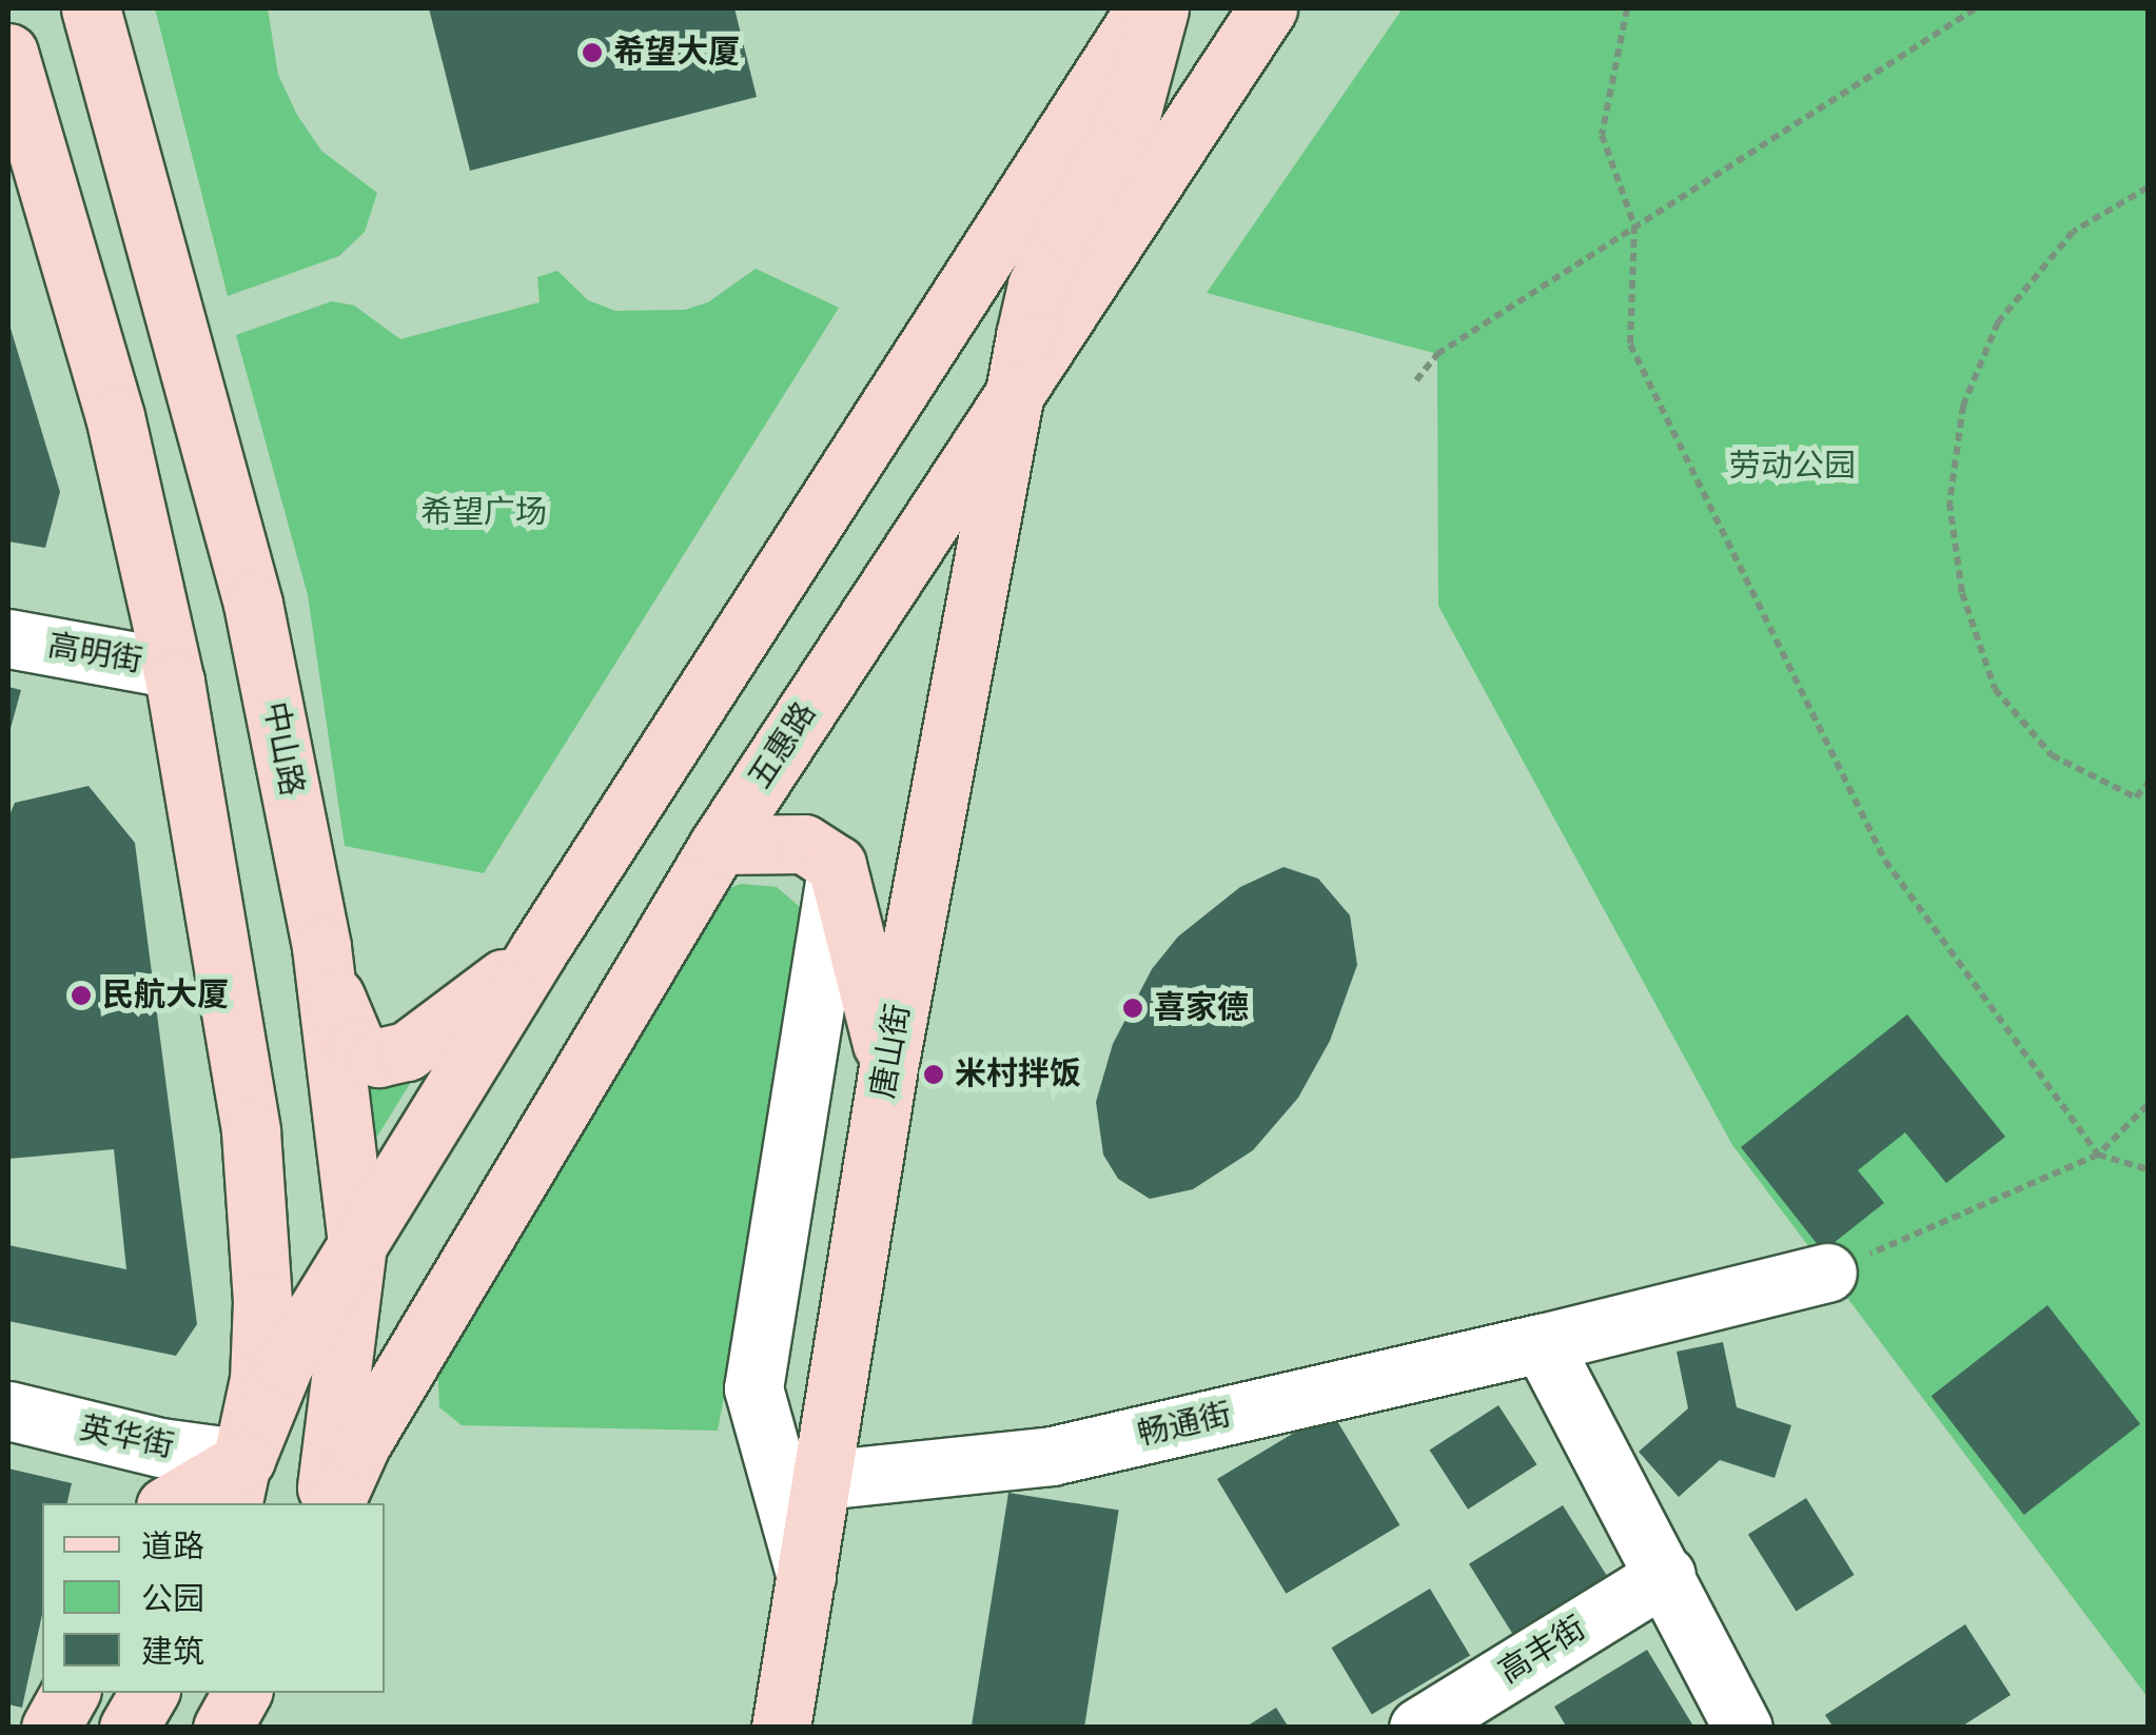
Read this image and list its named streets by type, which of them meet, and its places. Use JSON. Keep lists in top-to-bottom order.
{
  "streets": {
    "main road": ["五惠路", "中山路", "唐山街"],
    "street": [
      "高明街",
      "畅通街",
      "英华街",
      "高丰街"
    ]
  },
  "crossings": [
    ["五惠路", "唐山街"],
    ["唐山街", "畅通街"]
  ],
  "parks": ["劳动公园", "希望广场"],
  "places": [
    "希望大厦",
    "民航大厦",
    "喜家德",
    "米村拌饭"
  ],
  "legend": ["道路", "公园", "建筑"]
}
